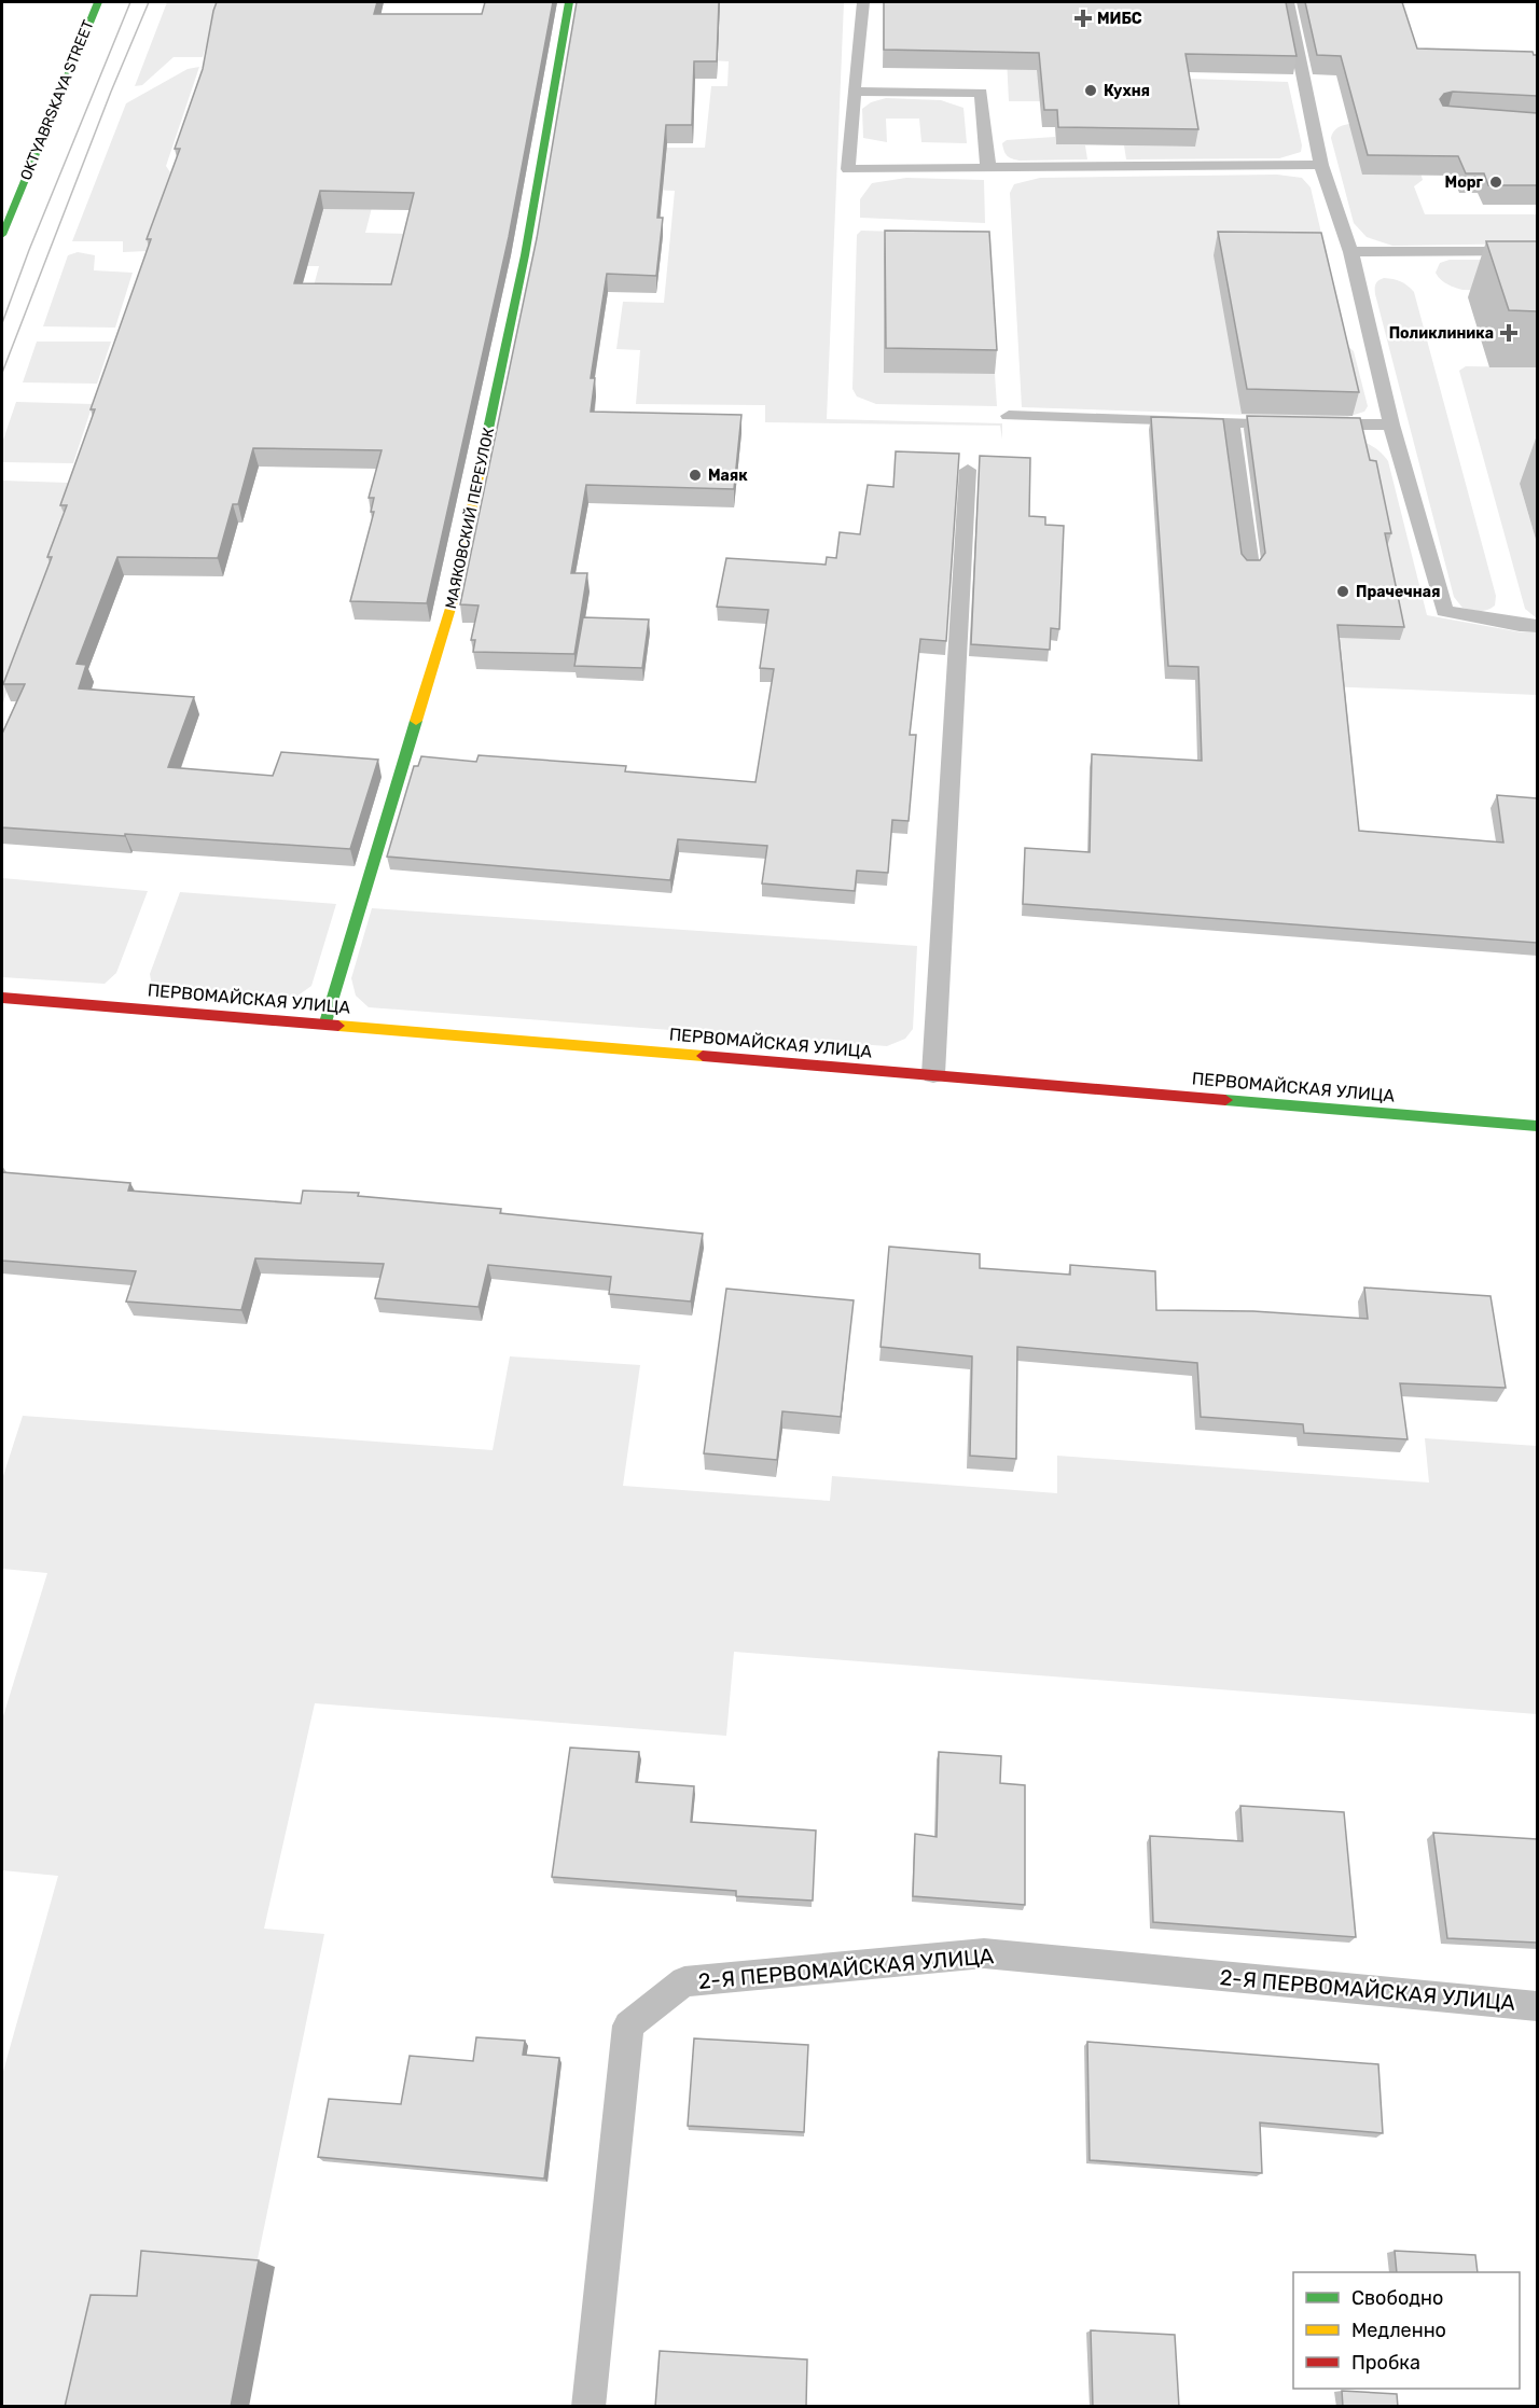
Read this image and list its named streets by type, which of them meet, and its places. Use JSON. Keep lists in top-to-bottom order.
{
  "streets": {
    "street": ["OKTYABRSKAYA STREET", "МАЯКОВСКИЙ ПЕРЕУЛОК", "ПЕРВОМАЙСКАЯ УЛИЦА"],
    "lane": ["2-Я ПЕРВОМАЙСКАЯ УЛИЦА"]
  },
  "crossings": [
    ["МАЯКОВСКИЙ ПЕРЕУЛОК", "ПЕРВОМАЙСКАЯ УЛИЦА"]
  ],
  "places": {
    "health": ["МИБС", "Поликлиника"],
    "other": [
      "Кухня",
      "Морг",
      "Маяк",
      "Прачечная"
    ]
  },
  "legend": ["Свободно", "Медленно", "Пробка"]
}
